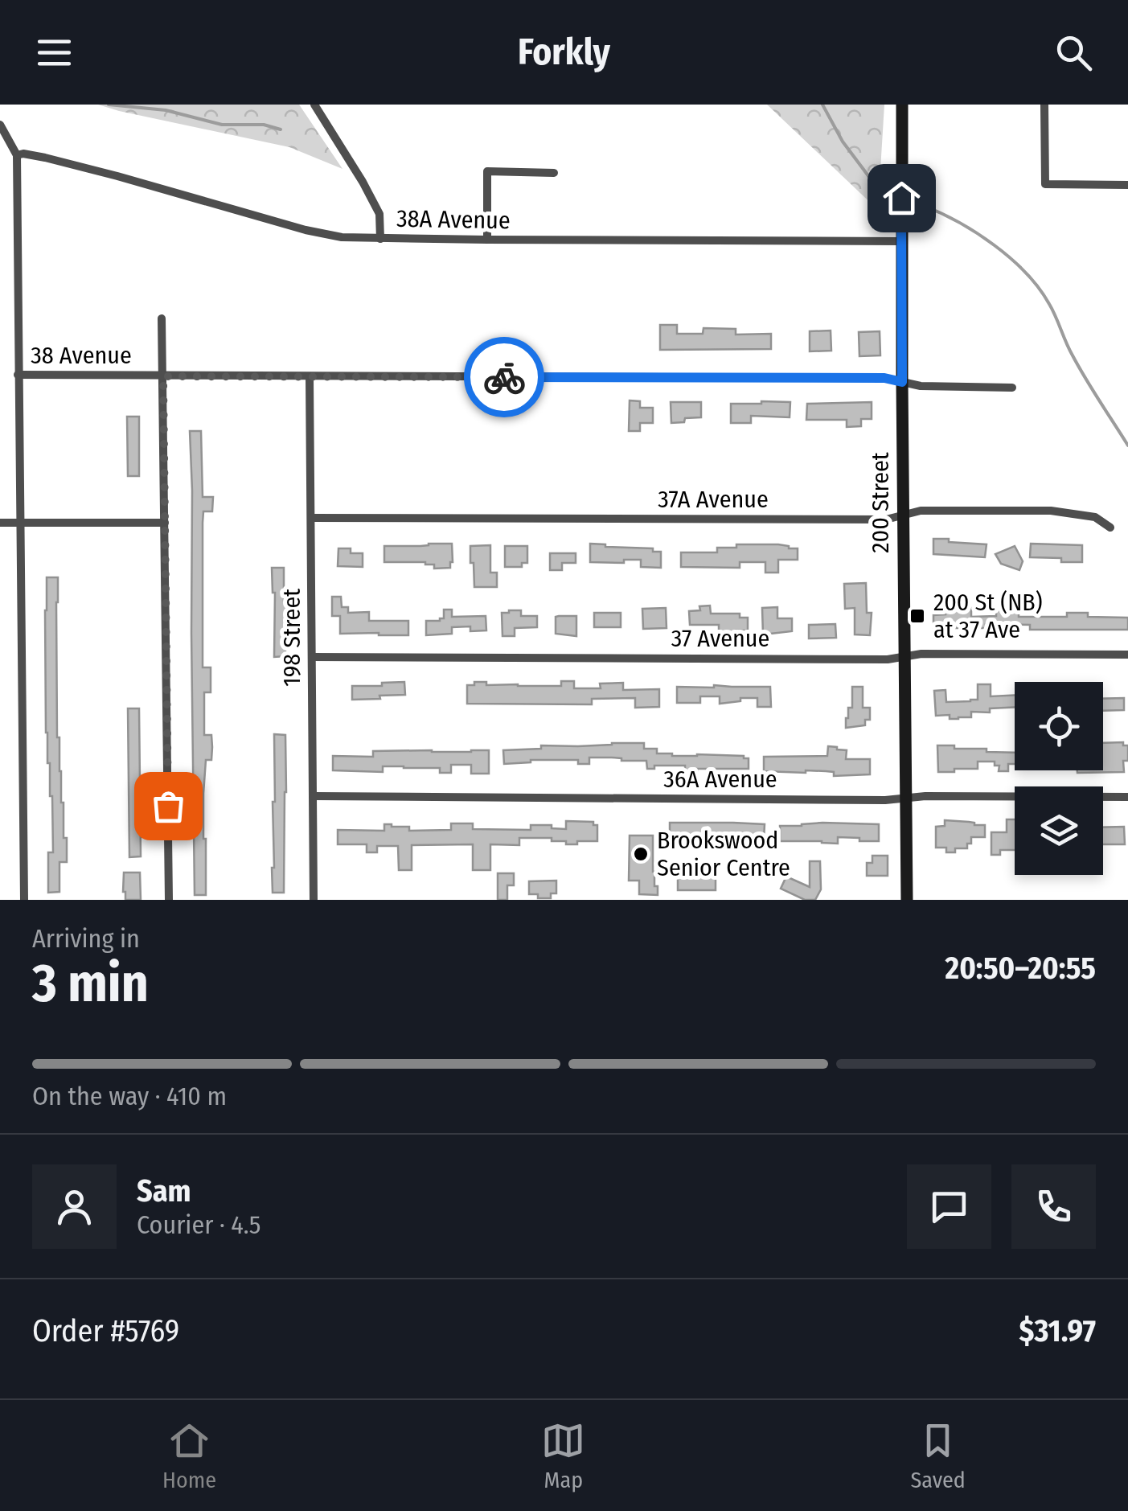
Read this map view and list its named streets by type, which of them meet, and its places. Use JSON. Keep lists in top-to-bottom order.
{
  "streets": {
    "main road": ["200 Street"],
    "street": [
      "38A Avenue",
      "38 Avenue",
      "37A Avenue",
      "198 Street",
      "37 Avenue",
      "36A Avenue"
    ]
  },
  "crossings": [
    ["38A Avenue", "200 Street"],
    ["38 Avenue", "200 Street"],
    ["38 Avenue", "198 Street"],
    ["37A Avenue", "200 Street"],
    ["37A Avenue", "198 Street"],
    ["200 Street", "37 Avenue"],
    ["200 Street", "36A Avenue"],
    ["198 Street", "37 Avenue"],
    ["198 Street", "36A Avenue"]
  ],
  "places": {
    "transit": ["200 St (NB) at 37 Ave"],
    "other": ["Brookswood Senior Centre"]
  },
  "page": {
    "header": "Forkly",
    "heading": ["3 min", "Arriving in", "20:50–20:55"],
    "panel": [
      "Sam",
      "Courier · 4.5",
      "Order #5769",
      "$31.97"
    ],
    "bar": "On the way · 410 m",
    "tabs": ["Home", "Map", "Saved"]
  }
}
